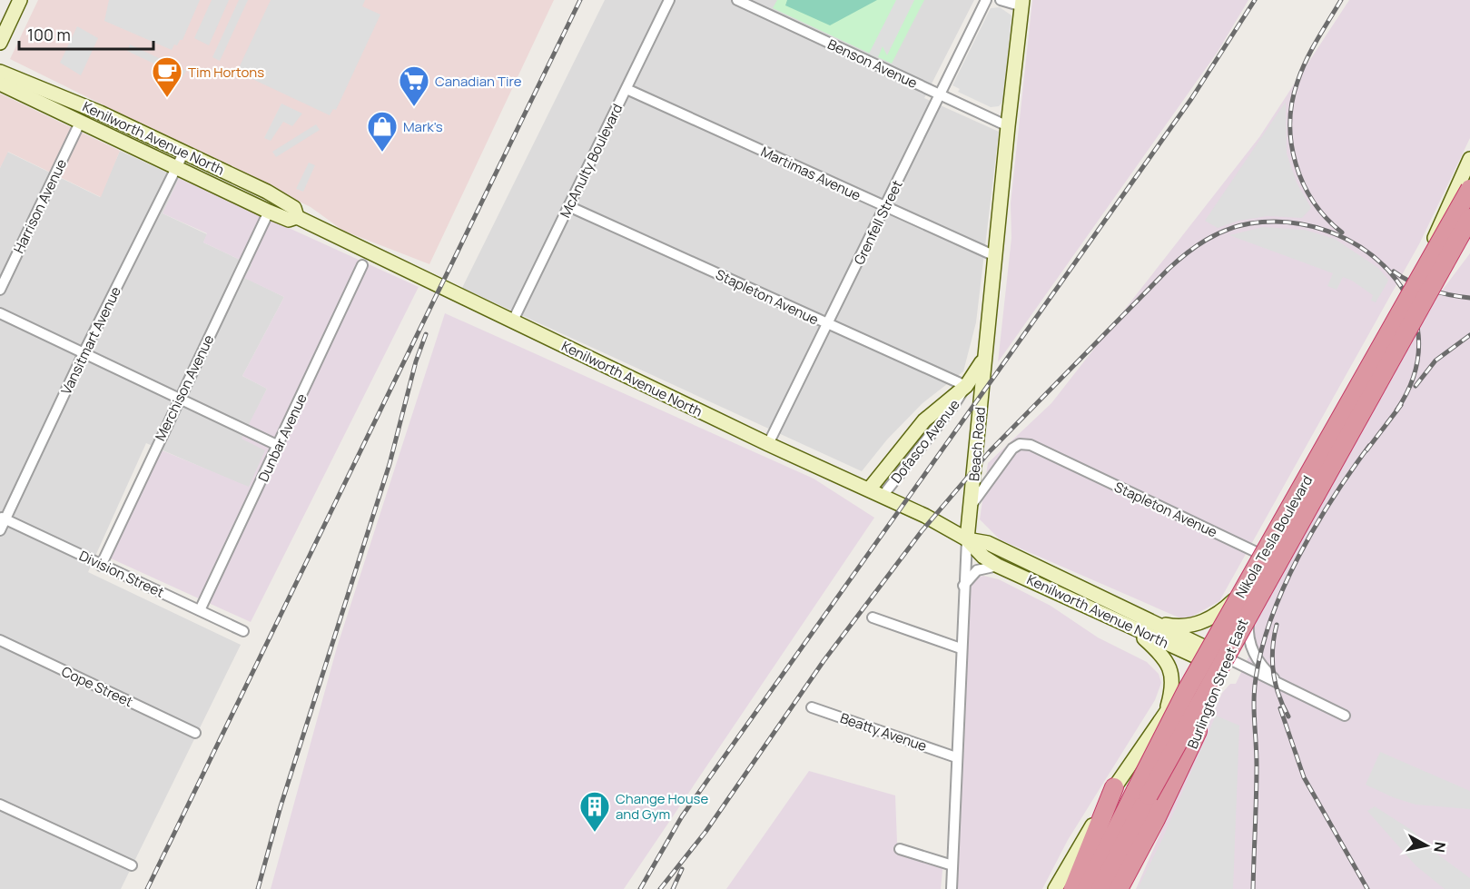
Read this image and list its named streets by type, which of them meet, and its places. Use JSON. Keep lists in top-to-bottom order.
{
  "streets": {
    "highway": ["Nikola Tesla Boulevard"],
    "main road": [
      "Kenilworth Avenue North",
      "Dofasco Avenue",
      "Beach Road",
      "Burlington Street East"
    ],
    "street": [
      "Benson Avenue",
      "McAnulty Boulevard",
      "Martimas Avenue",
      "Harrison Avenue",
      "Grenfell Street",
      "Stapleton Avenue",
      "Vansitmart Avenue",
      "Merchison Avenue",
      "Dunbar Avenue",
      "Division Street",
      "Cope Street",
      "Beatty Avenue"
    ]
  },
  "crossings": [
    ["Benson Avenue", "Grenfell Street"],
    ["Benson Avenue", "Beach Road"],
    ["Kenilworth Avenue North", "McAnulty Boulevard"],
    ["Kenilworth Avenue North", "Harrison Avenue"],
    ["Kenilworth Avenue North", "Grenfell Street"],
    ["Kenilworth Avenue North", "Vansitmart Avenue"],
    ["Kenilworth Avenue North", "Merchison Avenue"],
    ["Kenilworth Avenue North", "Dofasco Avenue"],
    ["Kenilworth Avenue North", "Beach Road"],
    ["Kenilworth Avenue North", "Burlington Street East"],
    ["McAnulty Boulevard", "Martimas Avenue"],
    ["McAnulty Boulevard", "Stapleton Avenue"],
    ["Martimas Avenue", "Grenfell Street"],
    ["Martimas Avenue", "Beach Road"],
    ["Grenfell Street", "Stapleton Avenue"],
    ["Stapleton Avenue", "Dofasco Avenue"],
    ["Stapleton Avenue", "Beach Road"],
    ["Stapleton Avenue", "Burlington Street East"],
    ["Vansitmart Avenue", "Division Street"],
    ["Merchison Avenue", "Division Street"],
    ["Dunbar Avenue", "Division Street"],
    ["Dofasco Avenue", "Beach Road"],
    ["Beach Road", "Beatty Avenue"]
  ],
  "places": {
    "cafe": ["Tim Hortons"],
    "supermarket": ["Canadian Tire"],
    "shop": ["Mark's"],
    "building": ["Change House and Gym"]
  },
  "scale_bar": "100 m",
  "north": "right"
}
